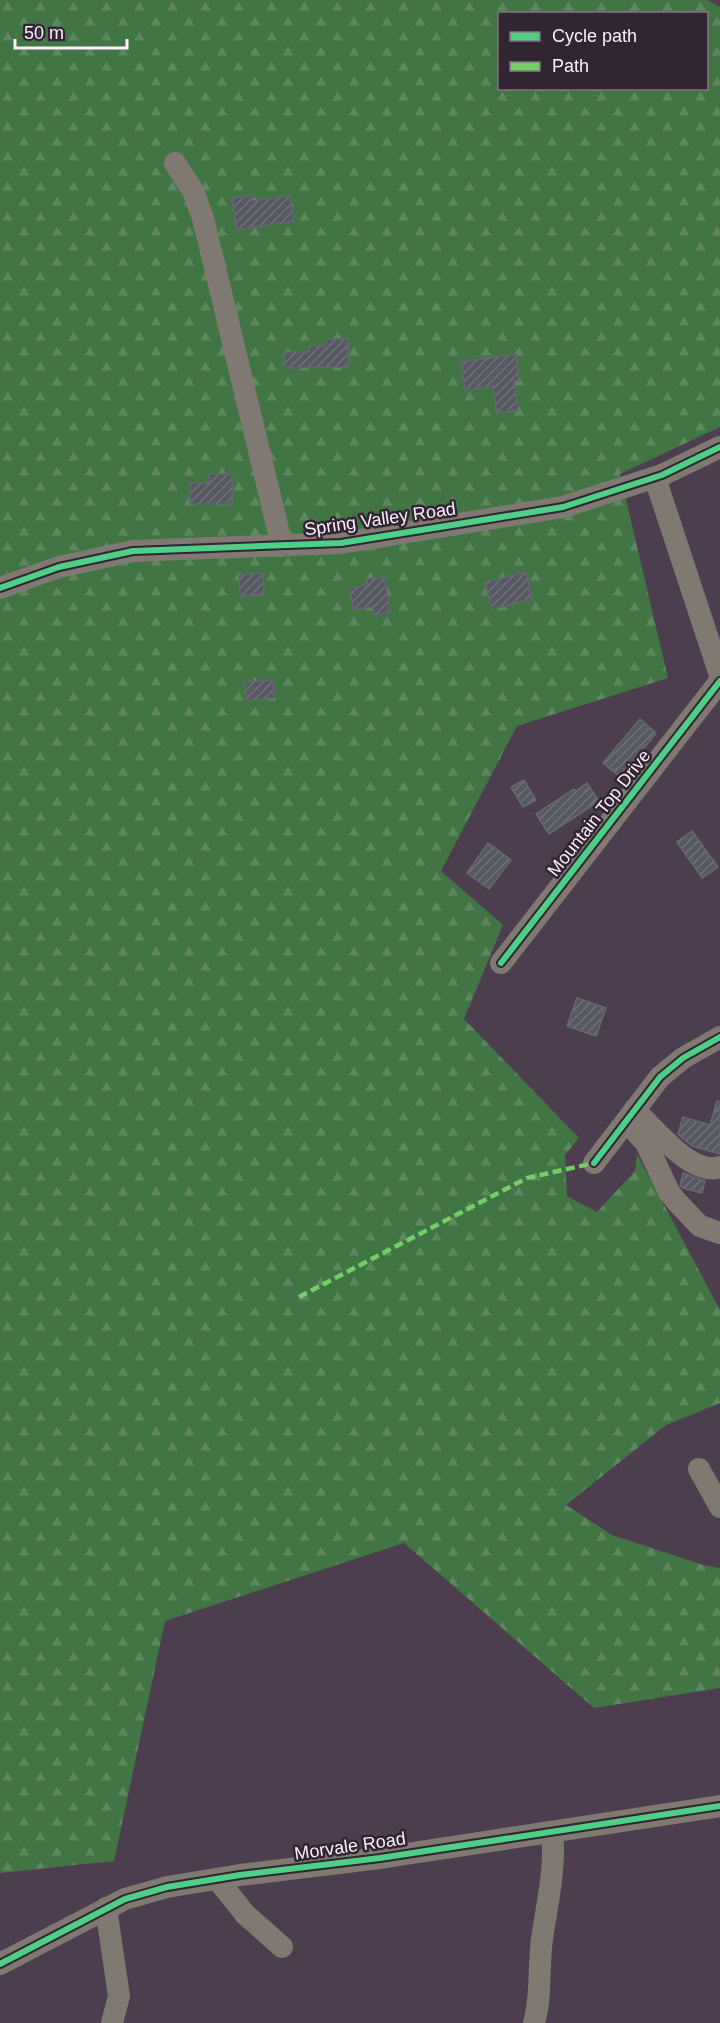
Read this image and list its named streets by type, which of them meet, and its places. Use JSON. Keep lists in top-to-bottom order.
{
  "streets": {
    "street": ["Spring Valley Road", "Mountain Top Drive", "Morvale Road"]
  },
  "legend": ["Cycle path", "Path"],
  "scale_bar": "50 m"
}
